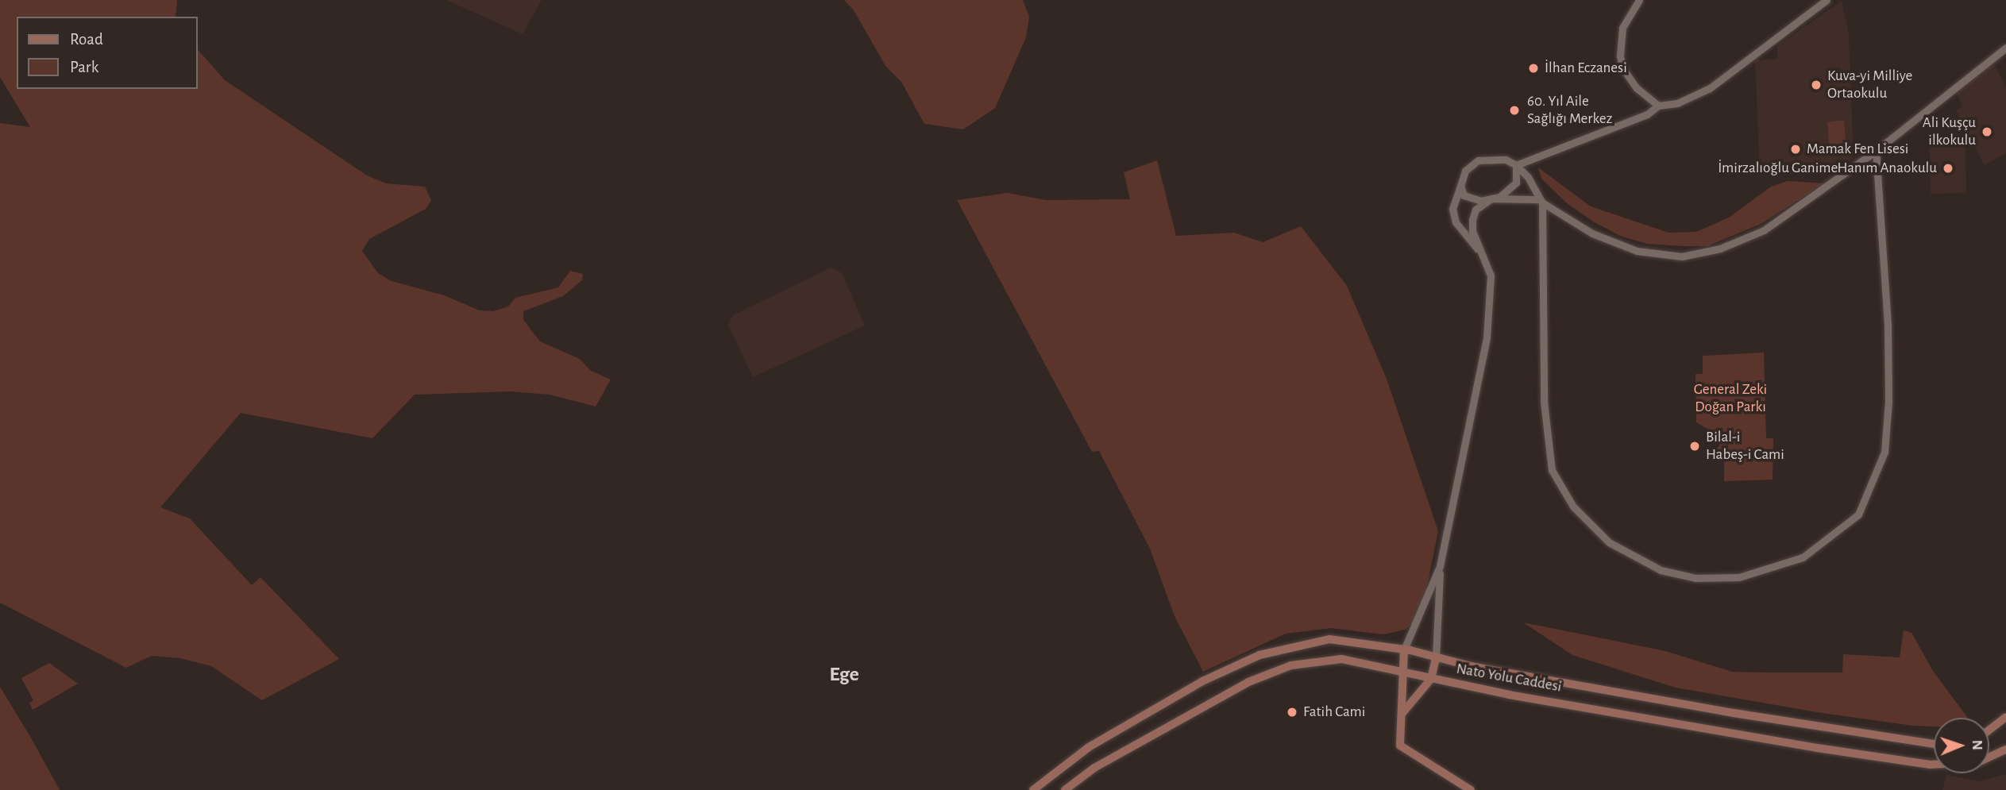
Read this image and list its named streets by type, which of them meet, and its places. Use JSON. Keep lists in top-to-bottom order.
{
  "streets": {
    "main road": ["Nato Yolu Caddesi"]
  },
  "districts": ["Ege"],
  "parks": ["General Zeki Doğan Parkı"],
  "places": [
    "İlhan Eczanesi",
    "Kuva-yi Milliye Ortaokulu",
    "60. Yıl Aile Sağlığı Merkez",
    "Ali Kuşçu ilkokulu",
    "Mamak Fen Lisesi",
    "İmirzalıoğlu GanimeHanım Anaokulu",
    "Bilal-i Habeş-i Cami",
    "Fatih Cami"
  ],
  "legend": ["Road", "Park"],
  "north": "right"
}
